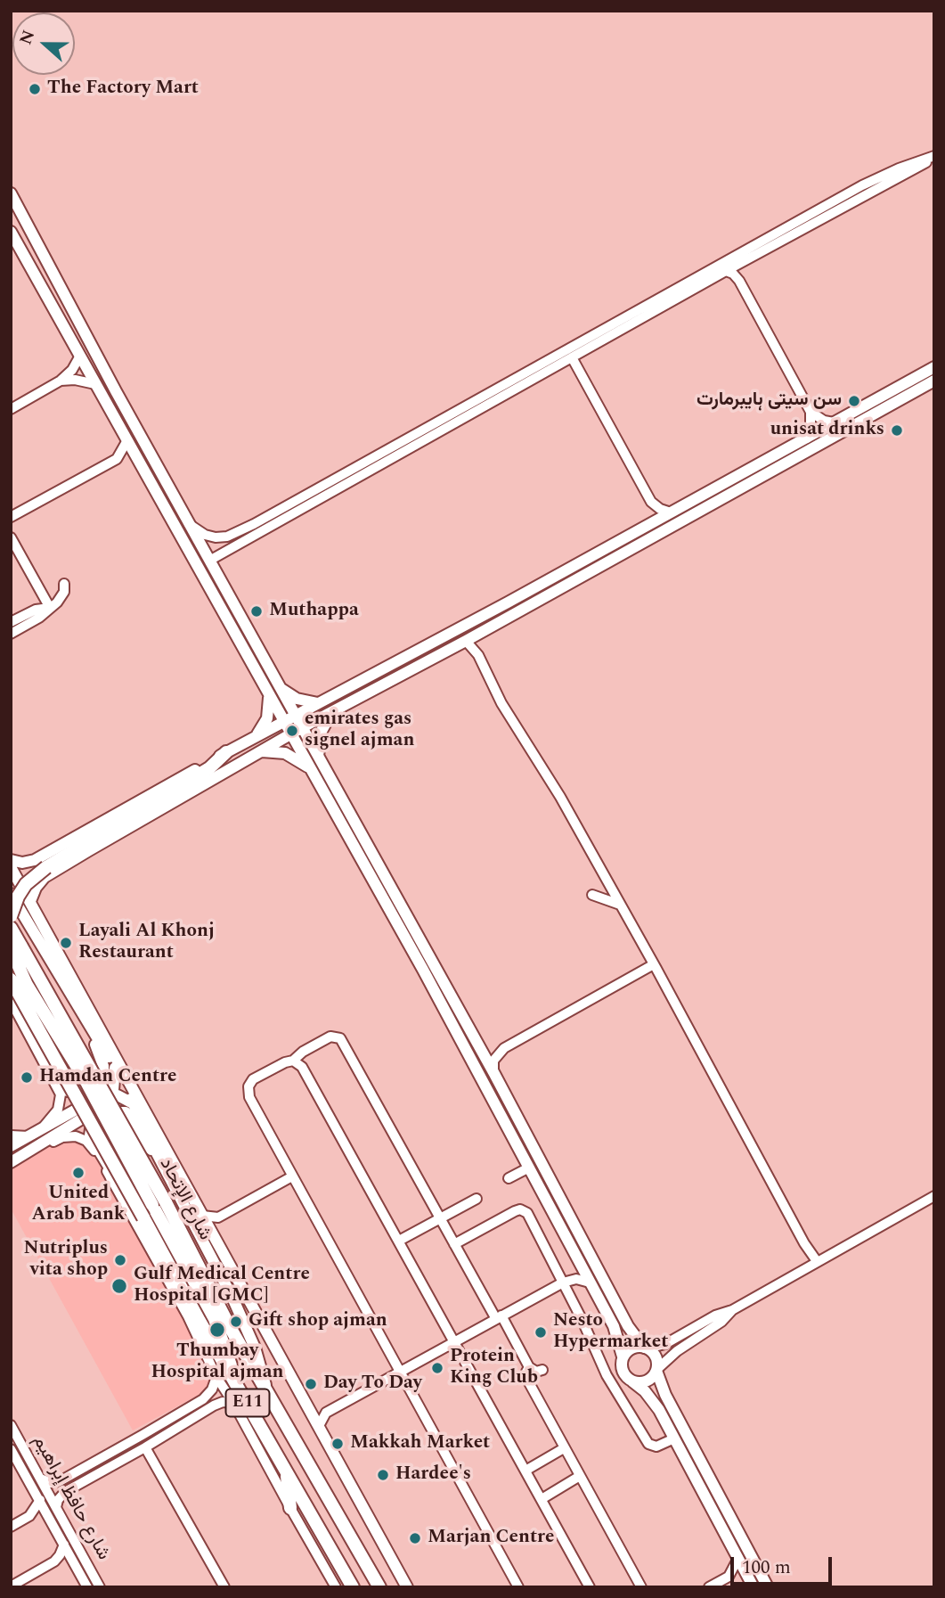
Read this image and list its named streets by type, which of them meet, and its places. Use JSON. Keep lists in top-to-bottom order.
{
  "streets": {
    "highway": ["شارع الإتحاد", "E11"],
    "street": ["شارع حافظ إبراهيم"]
  },
  "places": [
    "The Factory Mart",
    "سن سیتی ہایبرمارت",
    "unisat drinks",
    "Muthappa",
    "emirates gas signel ajman",
    "Layali Al Khonj Restaurant",
    "Hamdan Centre",
    "United Arab Bank",
    "Nutriplus vita shop",
    "Gulf Medical Centre Hospital [GMC]",
    "Gift shop ajman",
    "Thumbay Hospital ajman",
    "Nesto Hypermarket",
    "Protein King Club",
    "Day To Day",
    "Makkah Market",
    "Hardee's",
    "Marjan Centre"
  ],
  "scale_bar": "100 m",
  "north": "left"
}
